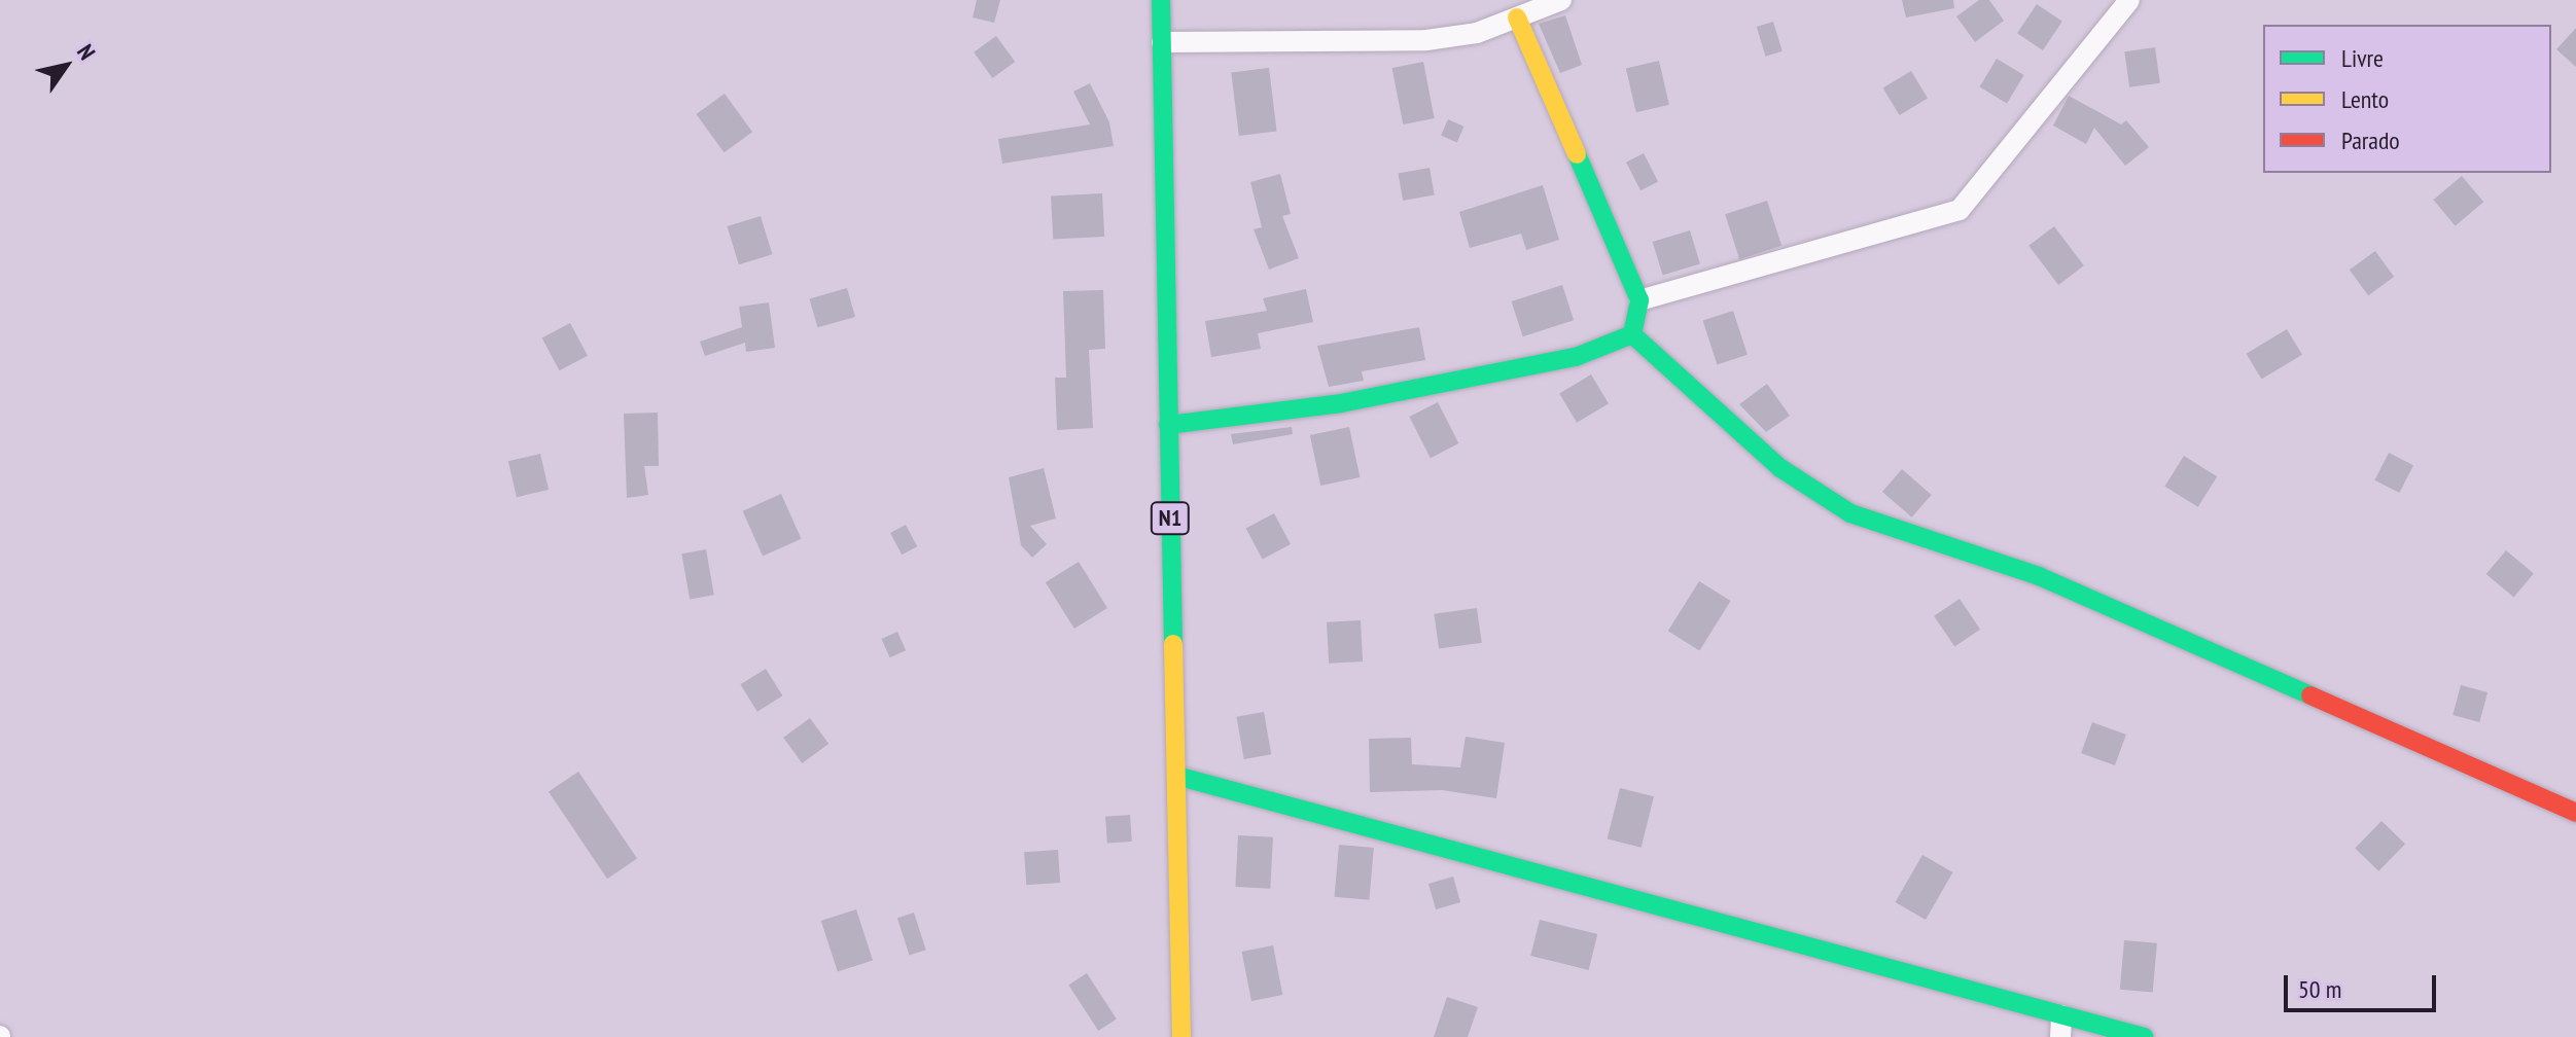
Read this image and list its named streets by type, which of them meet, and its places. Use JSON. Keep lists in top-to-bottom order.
{
  "streets": {
    "street": ["N1"]
  },
  "legend": ["Livre", "Lento", "Parado"],
  "scale_bar": "50 m",
  "north": "top right"
}
